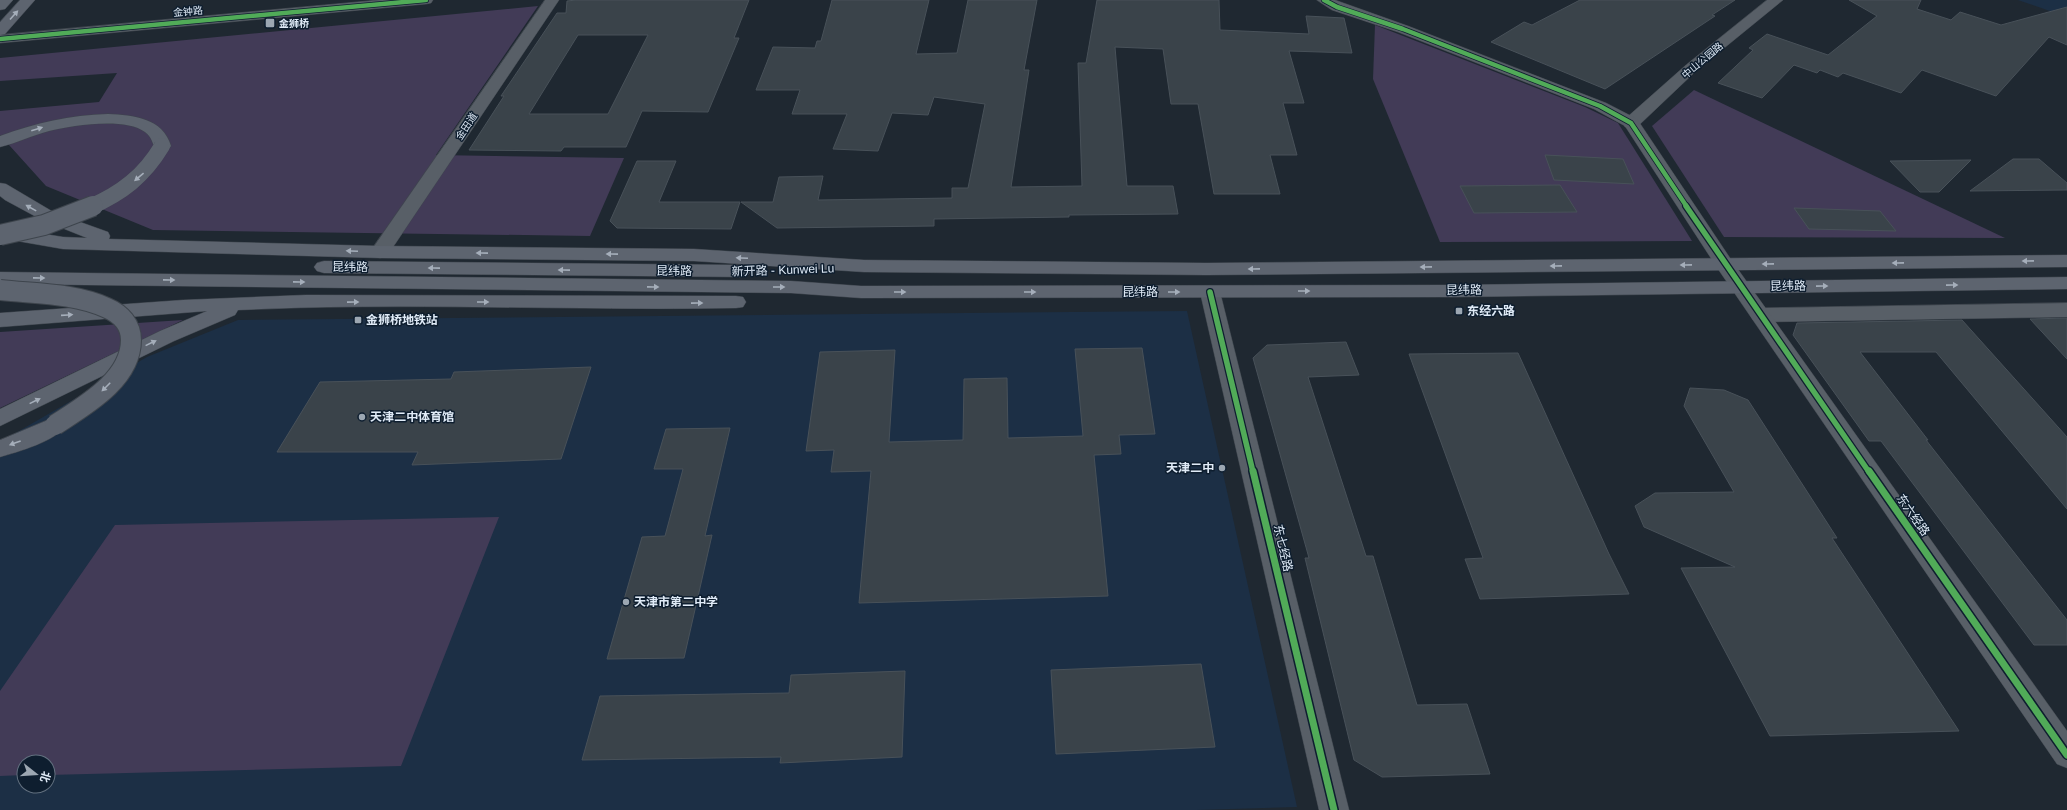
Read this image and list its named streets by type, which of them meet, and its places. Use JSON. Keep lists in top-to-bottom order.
{
  "streets": {
    "main road": ["昆纬路", "新开路 - Kunwei Lu"],
    "street": [
      "金钟路",
      "中山公园路",
      "金田道",
      "东六经路",
      "东七经路"
    ]
  },
  "crossings": [
    ["中山公园路", "东六经路"],
    ["昆纬路", "新开路 - Kunwei Lu"],
    ["昆纬路", "东六经路"],
    ["昆纬路", "东七经路"]
  ],
  "places": {
    "transit": ["金狮桥", "东经六路", "金狮桥地铁站"],
    "other": ["天津二中体育馆", "天津二中", "天津市第二中学"]
  },
  "north": "right"
}
